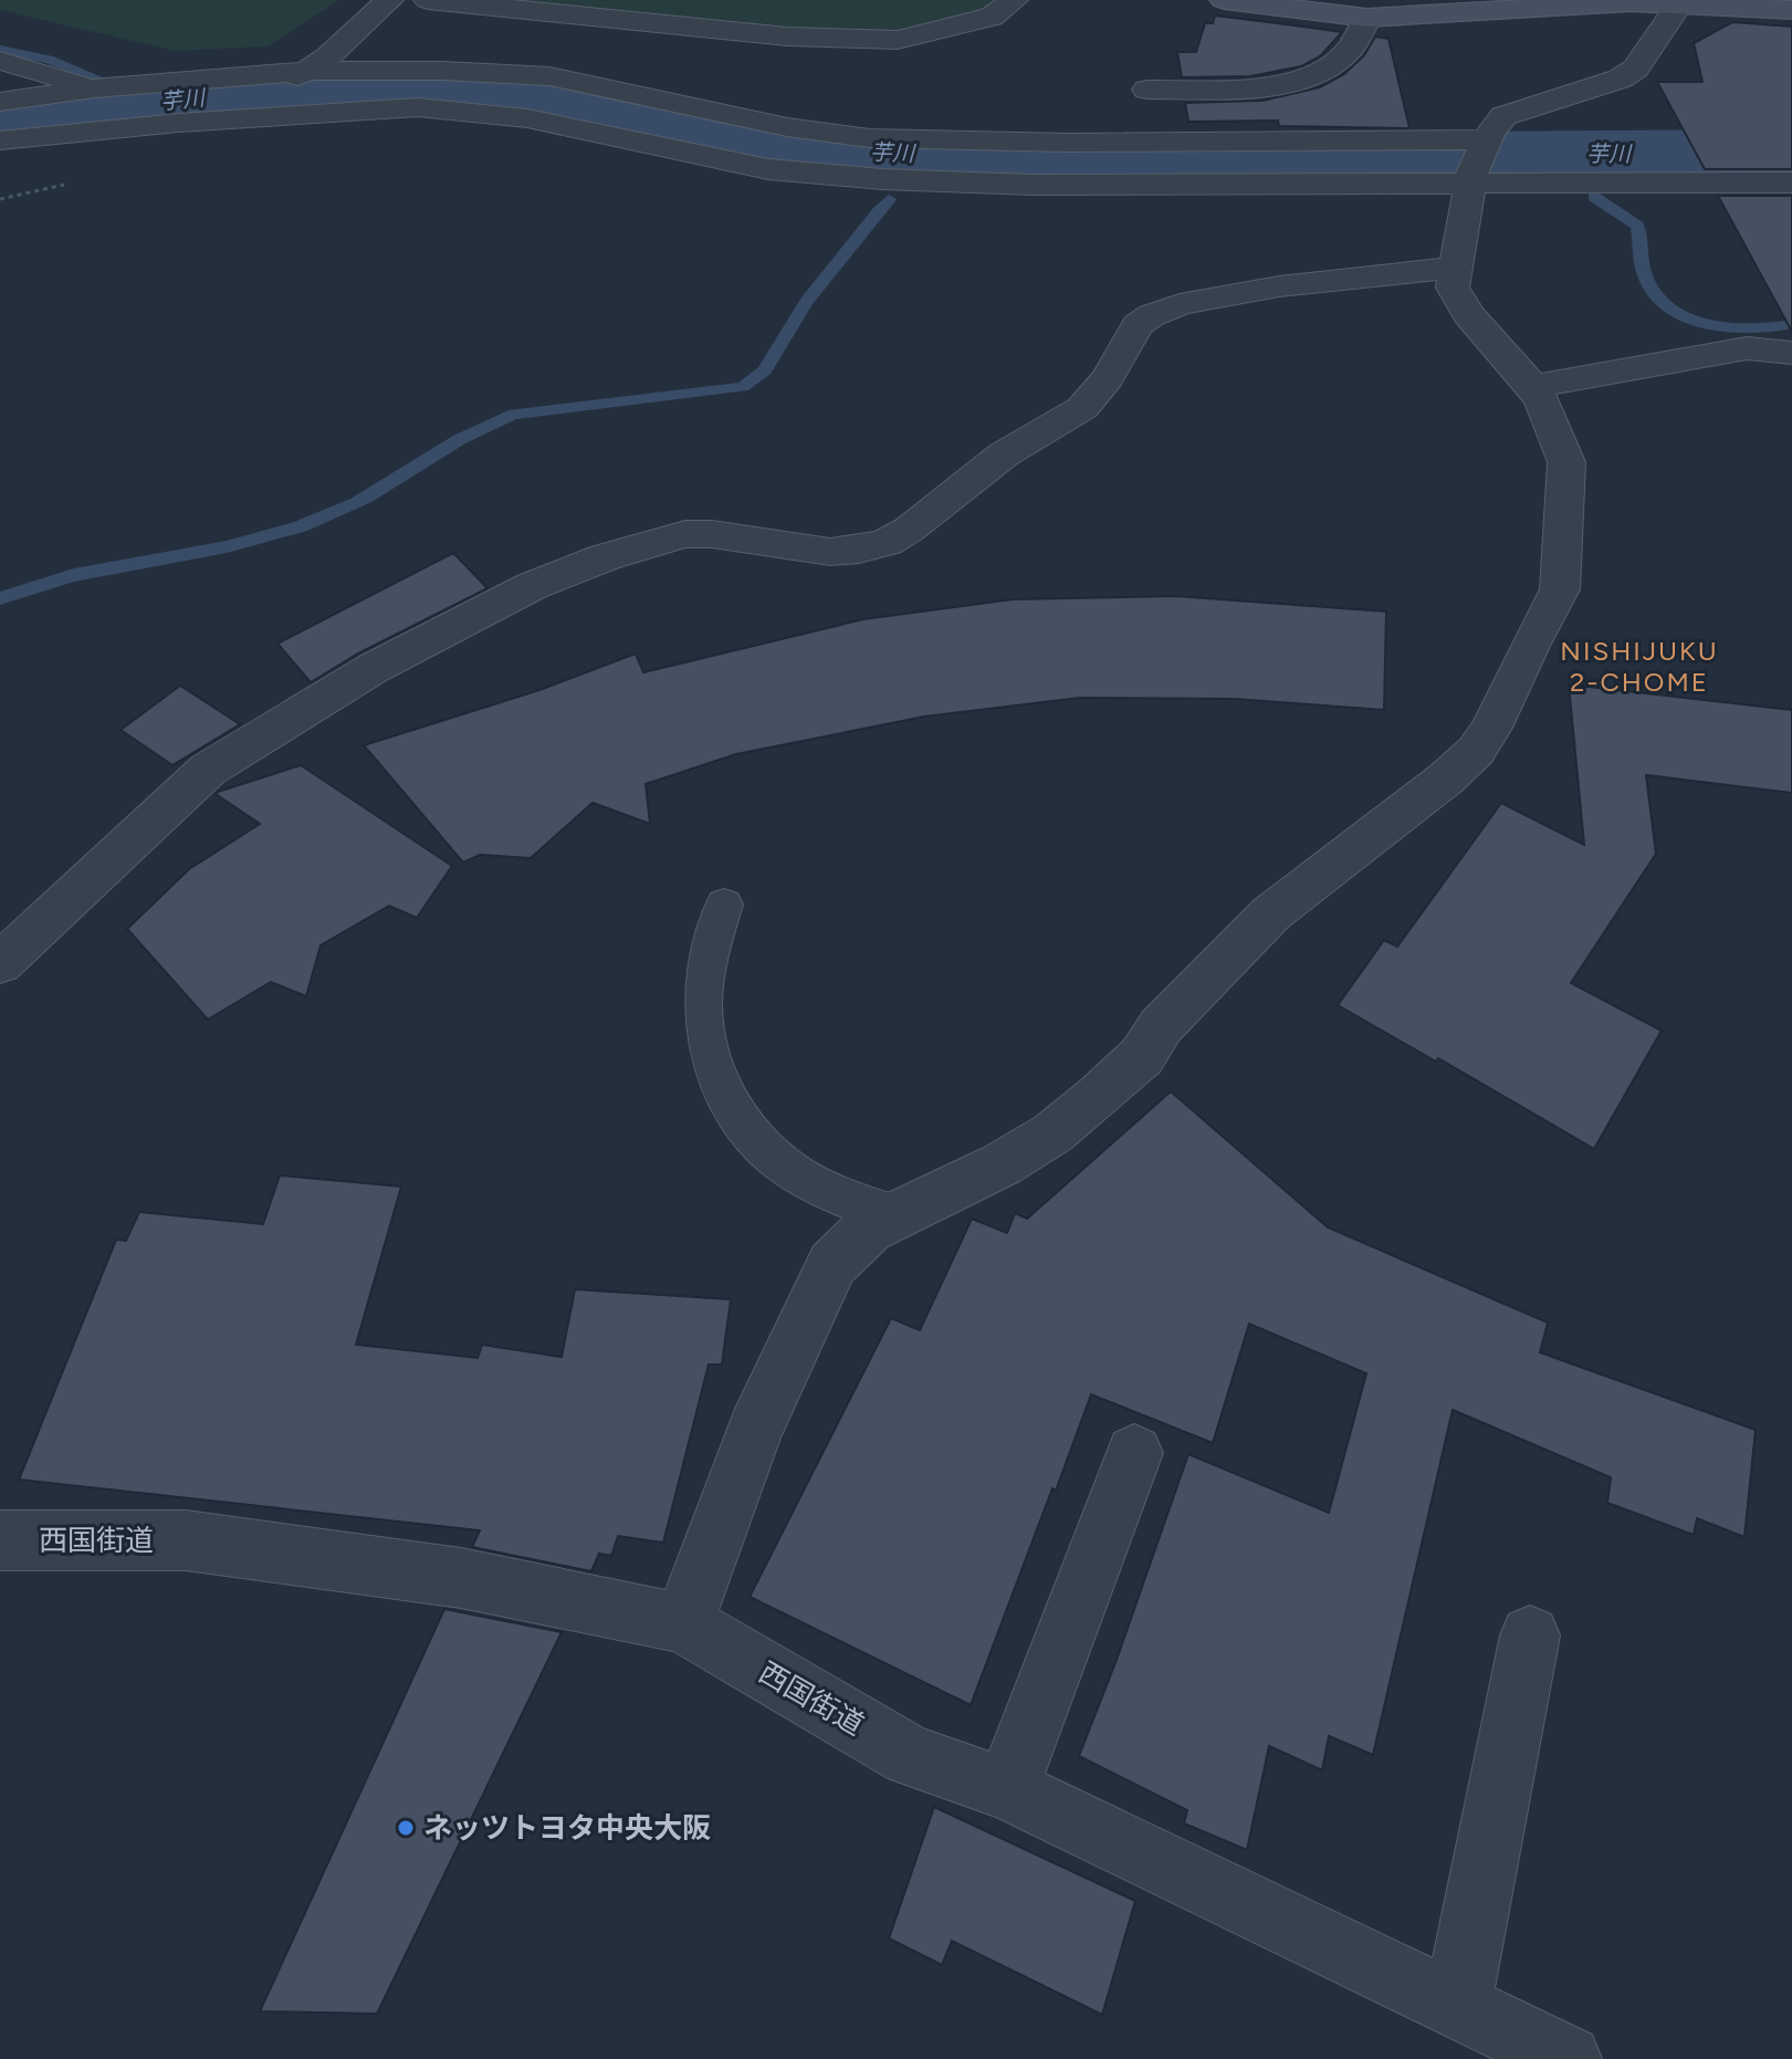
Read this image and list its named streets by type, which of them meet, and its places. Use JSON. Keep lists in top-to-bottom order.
{
  "streets": {
    "street": ["西国街道"]
  },
  "districts": ["NISHIJUKU 2-CHOME"],
  "water": ["芋川"],
  "places": ["ネッツトヨタ中央大阪"]
}
